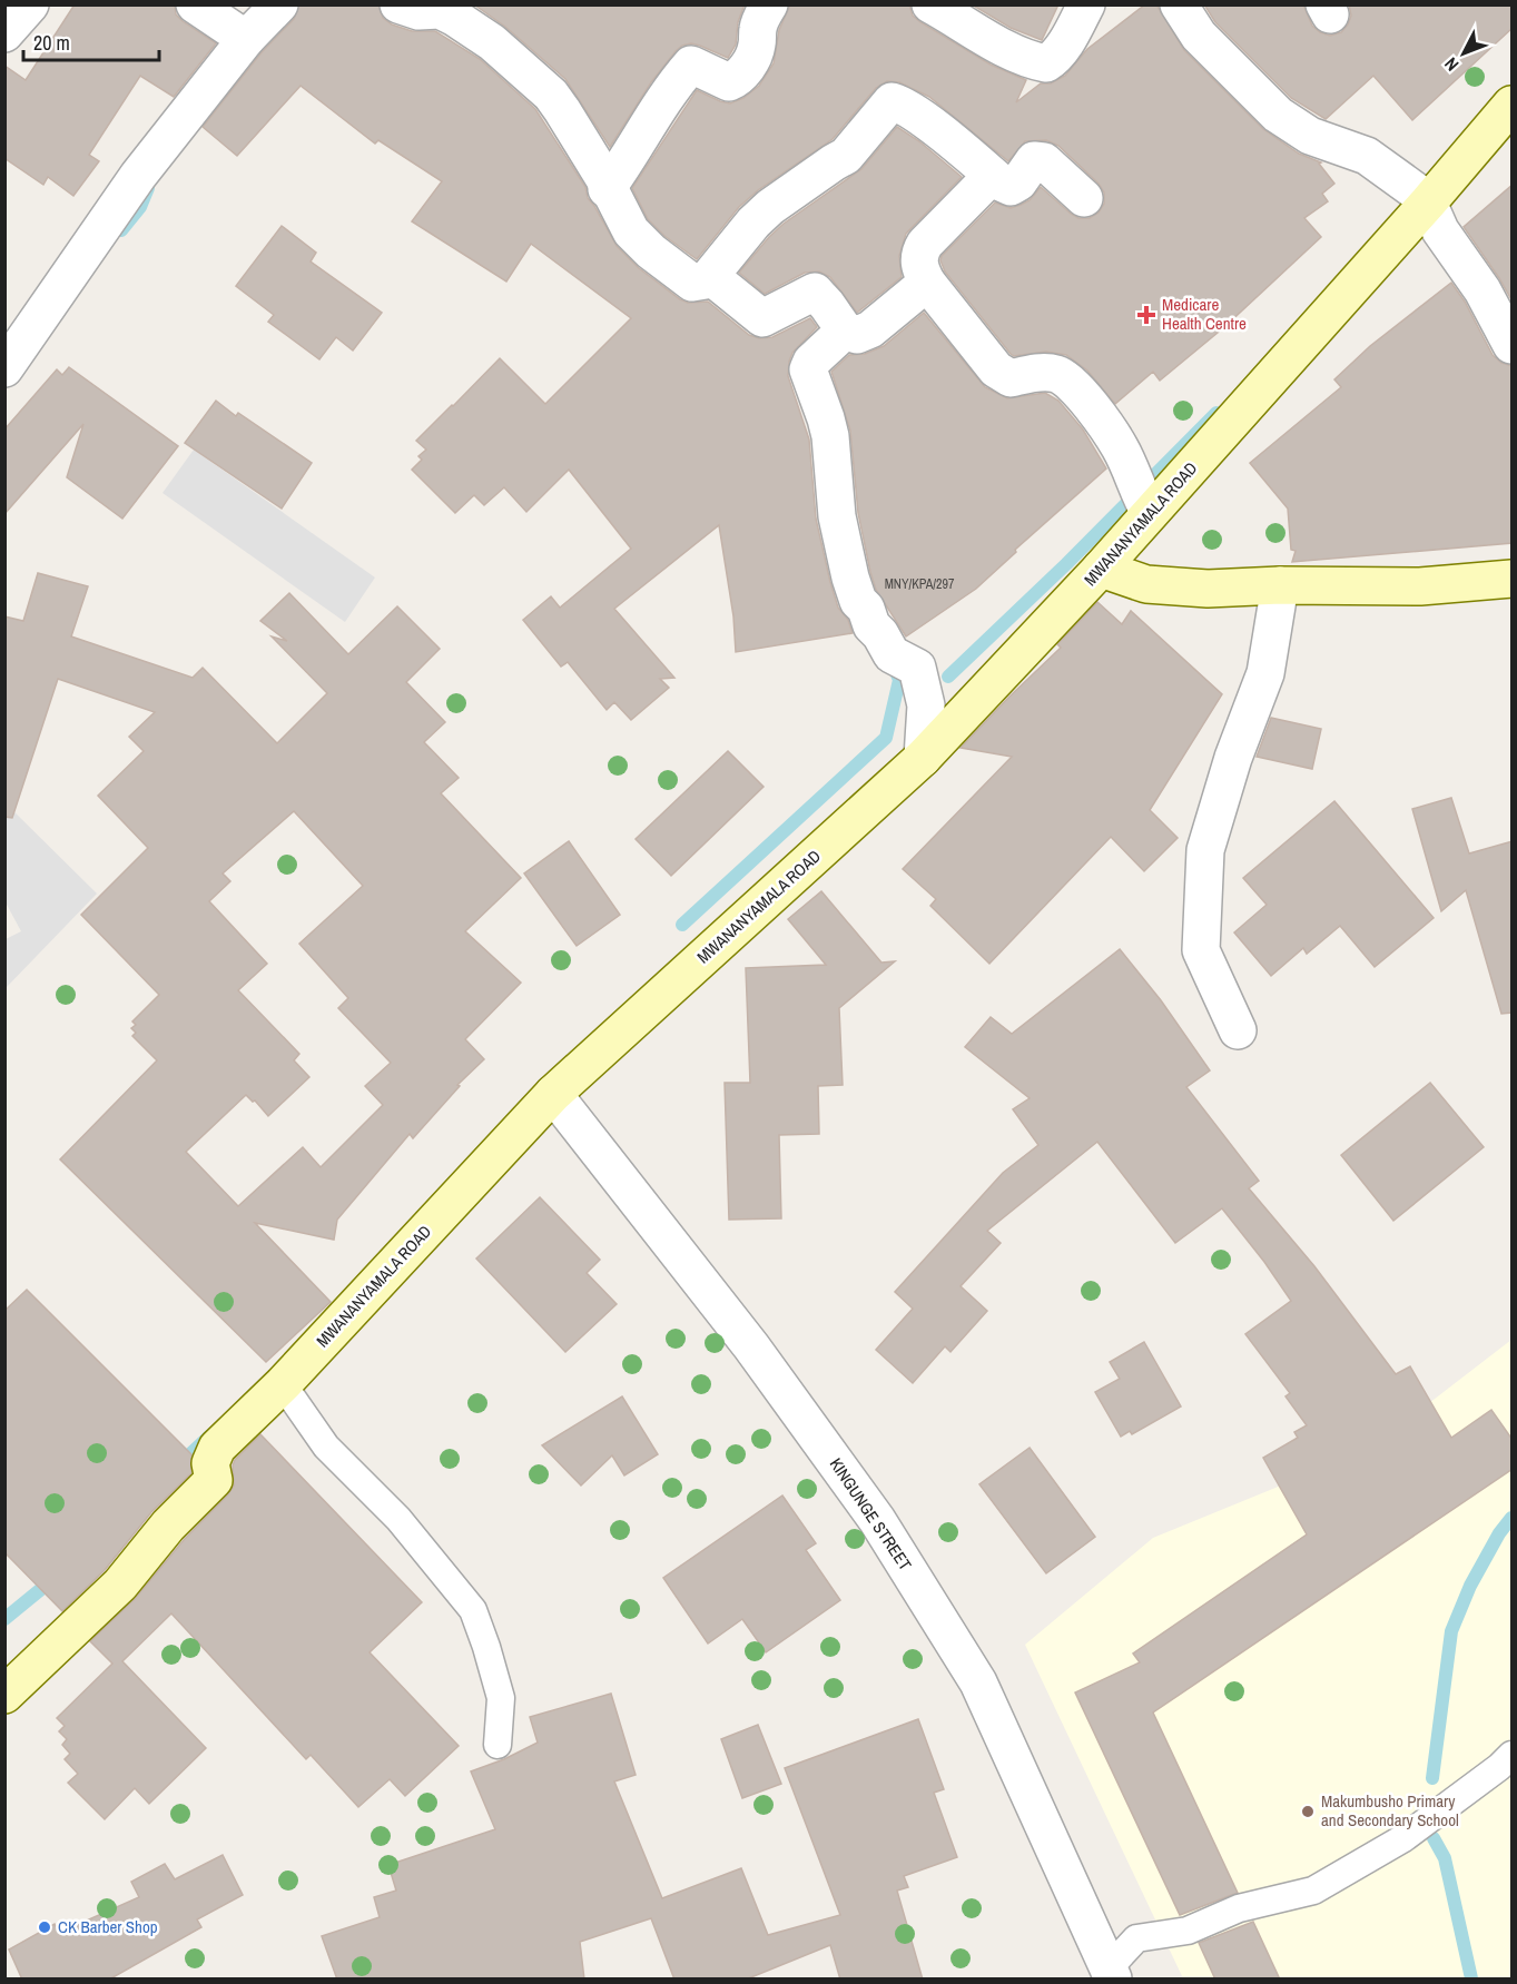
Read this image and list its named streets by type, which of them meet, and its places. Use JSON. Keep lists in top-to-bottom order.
{
  "streets": {
    "street": ["MWANANYAMALA ROAD", "KINGUNGE STREET"]
  },
  "crossings": [
    ["MWANANYAMALA ROAD", "KINGUNGE STREET"]
  ],
  "places": {
    "health": ["Medicare Health Centre"],
    "other": ["Makumbusho Primary and Secondary School", "CK Barber Shop"]
  },
  "house_numbers": ["MNY/KPA/297"],
  "scale_bar": "20 m",
  "north": "bottom left"
}
